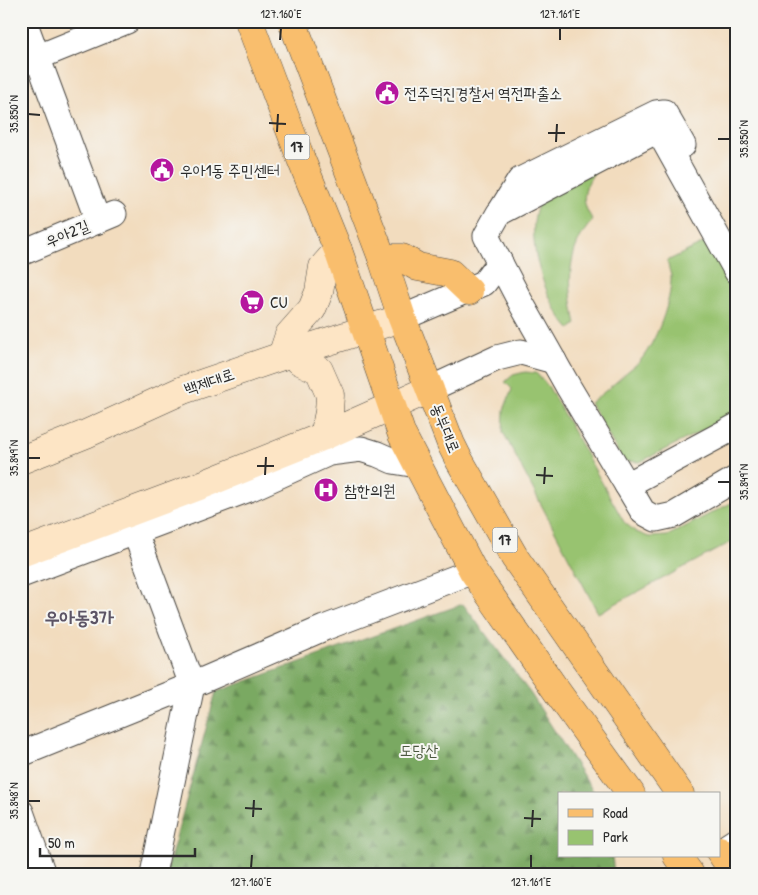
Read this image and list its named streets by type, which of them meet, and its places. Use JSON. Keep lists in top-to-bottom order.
{
  "streets": {
    "main road": ["17", "동부대로"],
    "street": ["우아2길", "백제대로"]
  },
  "crossings": [
    ["17", "백제대로"],
    ["백제대로", "동부대로"]
  ],
  "districts": ["우아동3가"],
  "parks": ["도당산"],
  "places": {
    "public building": ["전주덕진경찰서 역전파출소", "우아1동 주민센터"],
    "supermarket": ["CU"],
    "hospital": ["참한의원"]
  },
  "legend": ["Road", "Park"],
  "scale_bar": "50 m",
  "coordinates": [
    "127.160°E",
    "127.161°E",
    "35.850°N",
    "35.849°N",
    "35.848°N"
  ]
}
